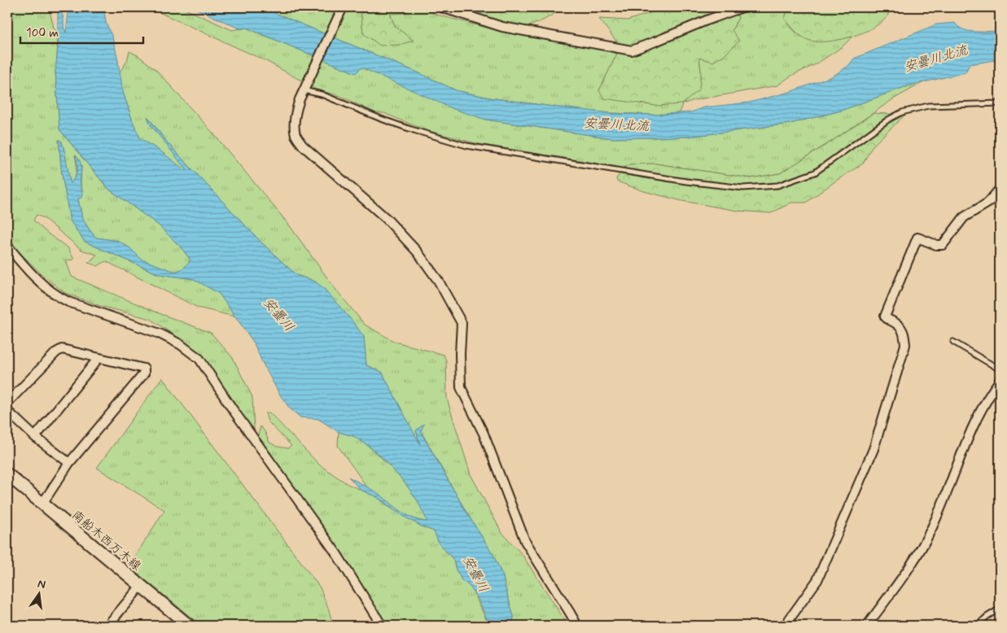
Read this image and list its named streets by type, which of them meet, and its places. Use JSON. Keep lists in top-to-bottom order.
{
  "streets": {
    "main road": ["南船木西万木線"]
  },
  "water": ["安曇川北流", "安曇川"],
  "scale_bar": "100 m",
  "north": "top"
}
